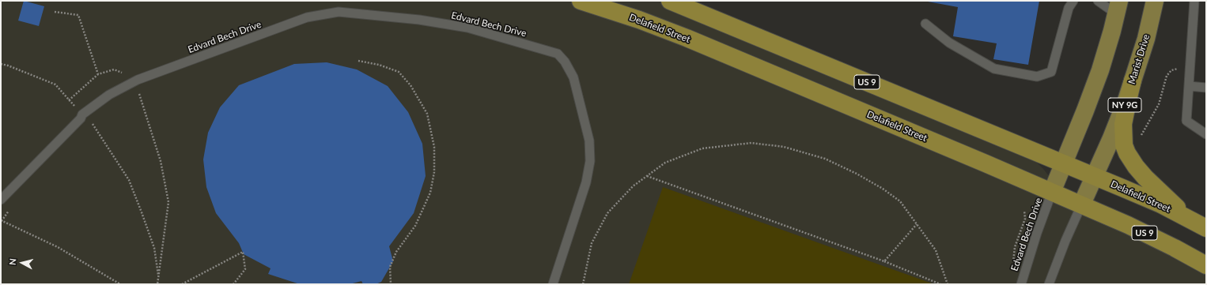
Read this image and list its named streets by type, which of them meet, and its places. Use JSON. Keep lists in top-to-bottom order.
{
  "streets": {
    "highway": ["Delafield Street", "US 9"],
    "main road": ["Marist Drive", "NY 9G"],
    "lane": ["Edvard Bech Drive"]
  },
  "crossings": [
    ["Edvard Bech Drive", "Delafield Street"],
    ["Delafield Street", "Marist Drive"]
  ],
  "north": "left"
}
